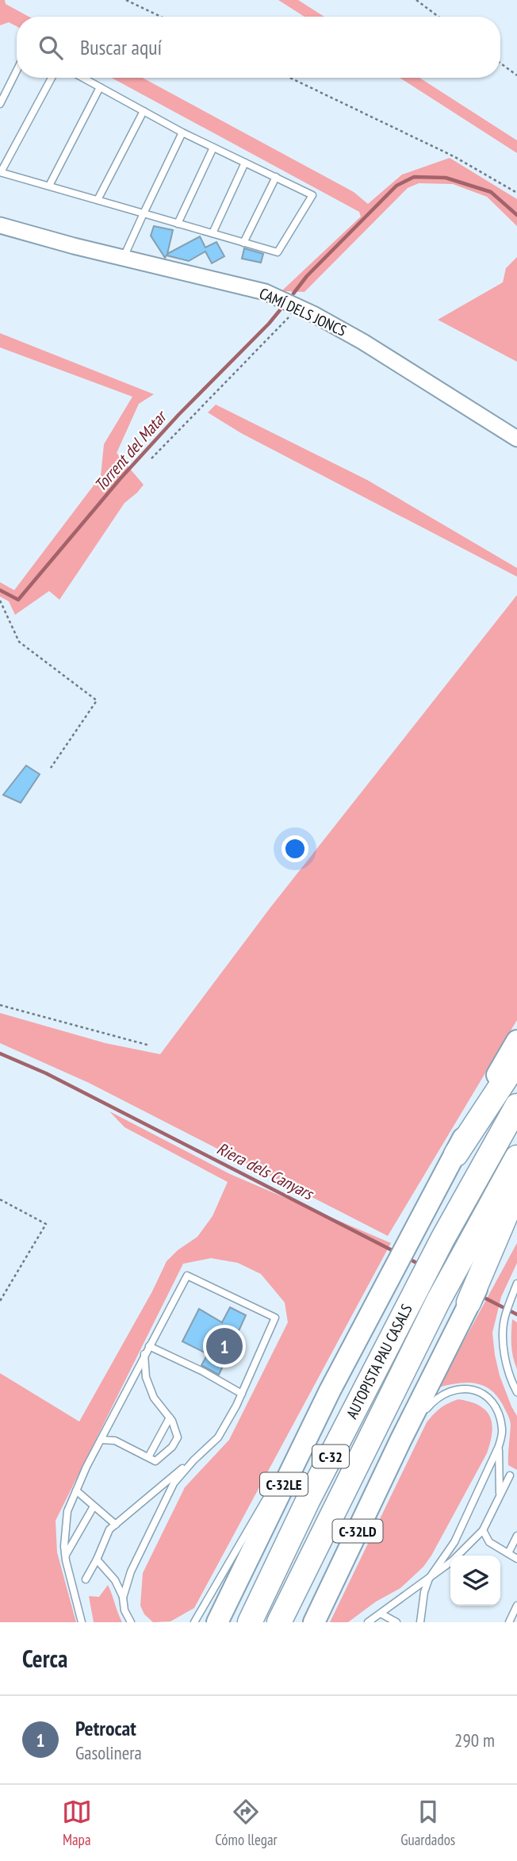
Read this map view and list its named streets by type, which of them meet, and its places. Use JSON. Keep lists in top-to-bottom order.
{
  "streets": {
    "highway": [
      "AUTOPISTA PAU CASALS",
      "C-32",
      "C-32LE",
      "C-32LD"
    ],
    "street": ["CAMÍ DELS JONCS"]
  },
  "water": ["Torrent del Matar", "Riera dels Canyars"],
  "page": {
    "search": "Buscar aquí",
    "pins": "1",
    "heading": "Cerca",
    "list": [
      {
        "mark": "1",
        "name": "Petrocat",
        "note": "Gasolinera",
        "value": "290 m"
      }
    ],
    "nav": ["Mapa", "Cómo llegar", "Guardados"]
  }
}
